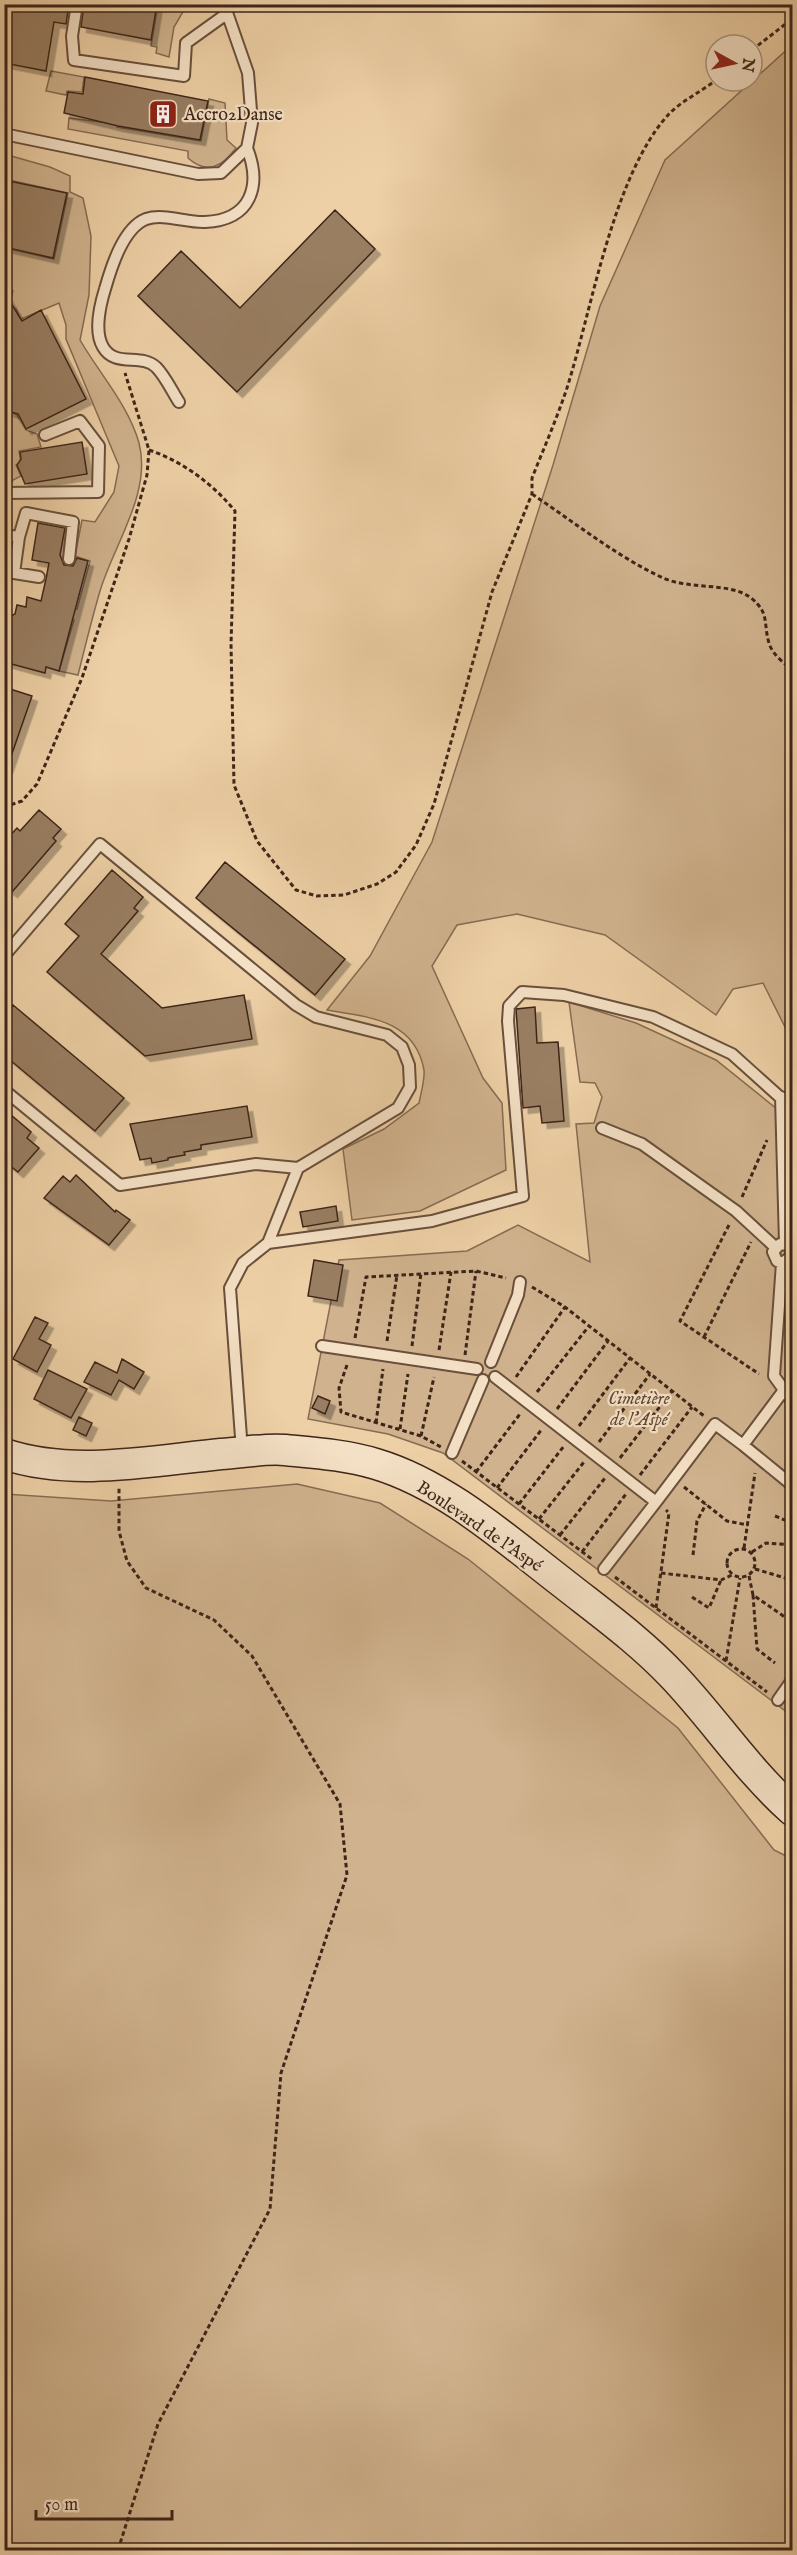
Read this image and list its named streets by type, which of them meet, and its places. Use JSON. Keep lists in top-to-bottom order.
{
  "streets": {
    "main road": ["Boulevard de l'Aspé"]
  },
  "parks": ["Cimetière de l'Aspé"],
  "places": {
    "building": ["Accro2Danse"]
  },
  "scale_bar": "50 m",
  "north": "right"
}
